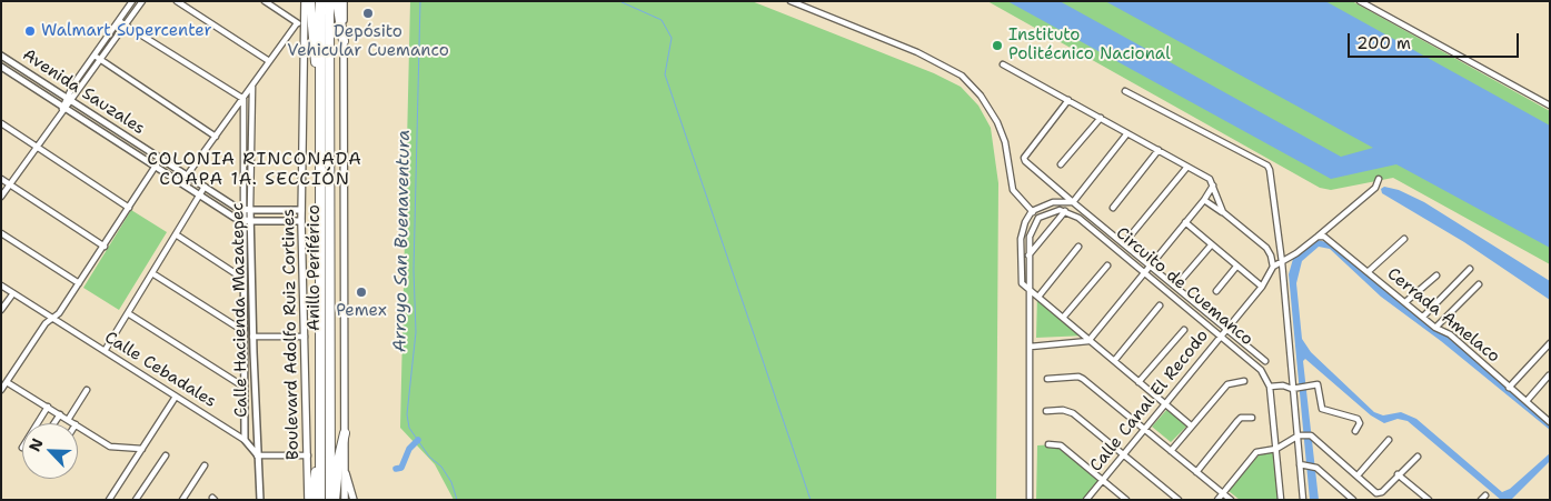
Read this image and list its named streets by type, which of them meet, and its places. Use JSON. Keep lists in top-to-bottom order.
{
  "streets": {
    "highway": ["Anillo Periférico"],
    "main road": ["Boulevard Adolfo Ruiz Cortines"],
    "street": [
      "Avenida Sauzales",
      "Circuito de Cuemanco",
      "Calle Hacienda Mazatepec",
      "Cerrada Amelaco",
      "Calle Cebadales",
      "Calle Canal El Recodo"
    ]
  },
  "crossings": [
    ["Avenida Sauzales", "Calle Hacienda Mazatepec"],
    ["Avenida Sauzales", "Boulevard Adolfo Ruiz Cortines"],
    ["Circuito de Cuemanco", "Calle Canal El Recodo"],
    ["Calle Hacienda Mazatepec", "Calle Cebadales"]
  ],
  "districts": ["COLONIA RINCONADA COAPA 1A. SECCIÓN"],
  "water": ["Arroyo San Buenaventura"],
  "places": [
    "Depósito Vehicular Cuemanco",
    "Walmart Supercenter",
    "Instituto Politécnico Nacional",
    "Pemex"
  ],
  "scale_bar": "200 m",
  "north": "top left"
}
